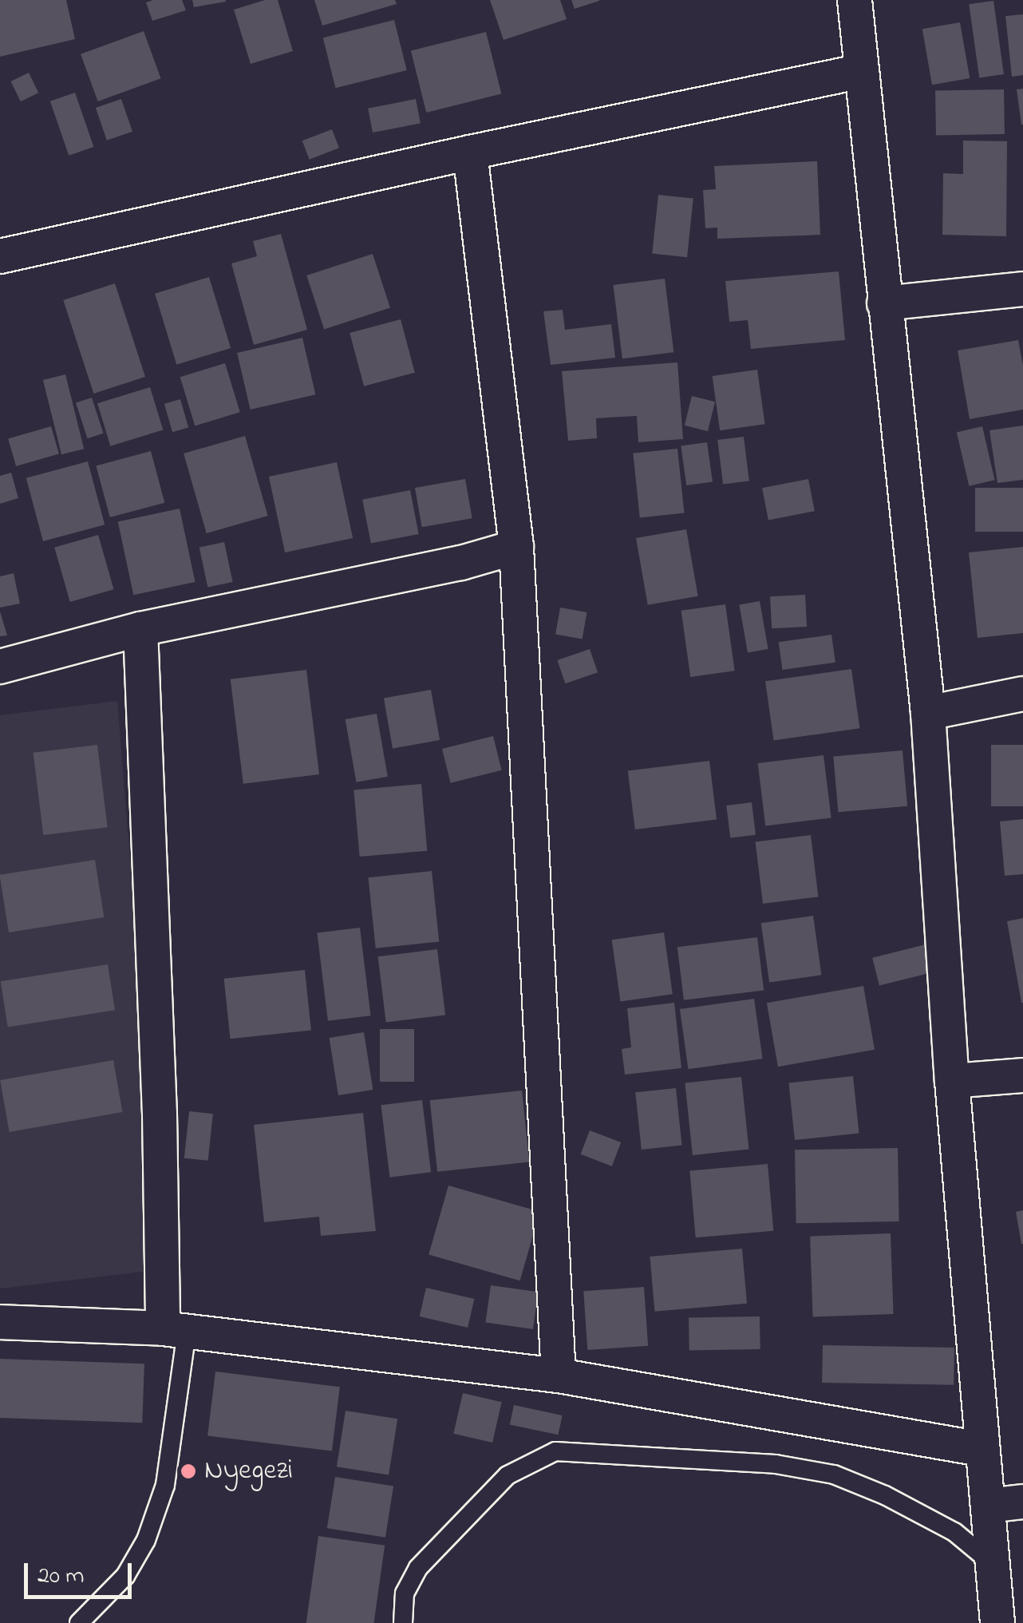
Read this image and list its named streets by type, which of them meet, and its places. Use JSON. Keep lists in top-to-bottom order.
{
  "places": ["Nyegezi"],
  "scale_bar": "20 m"
}
